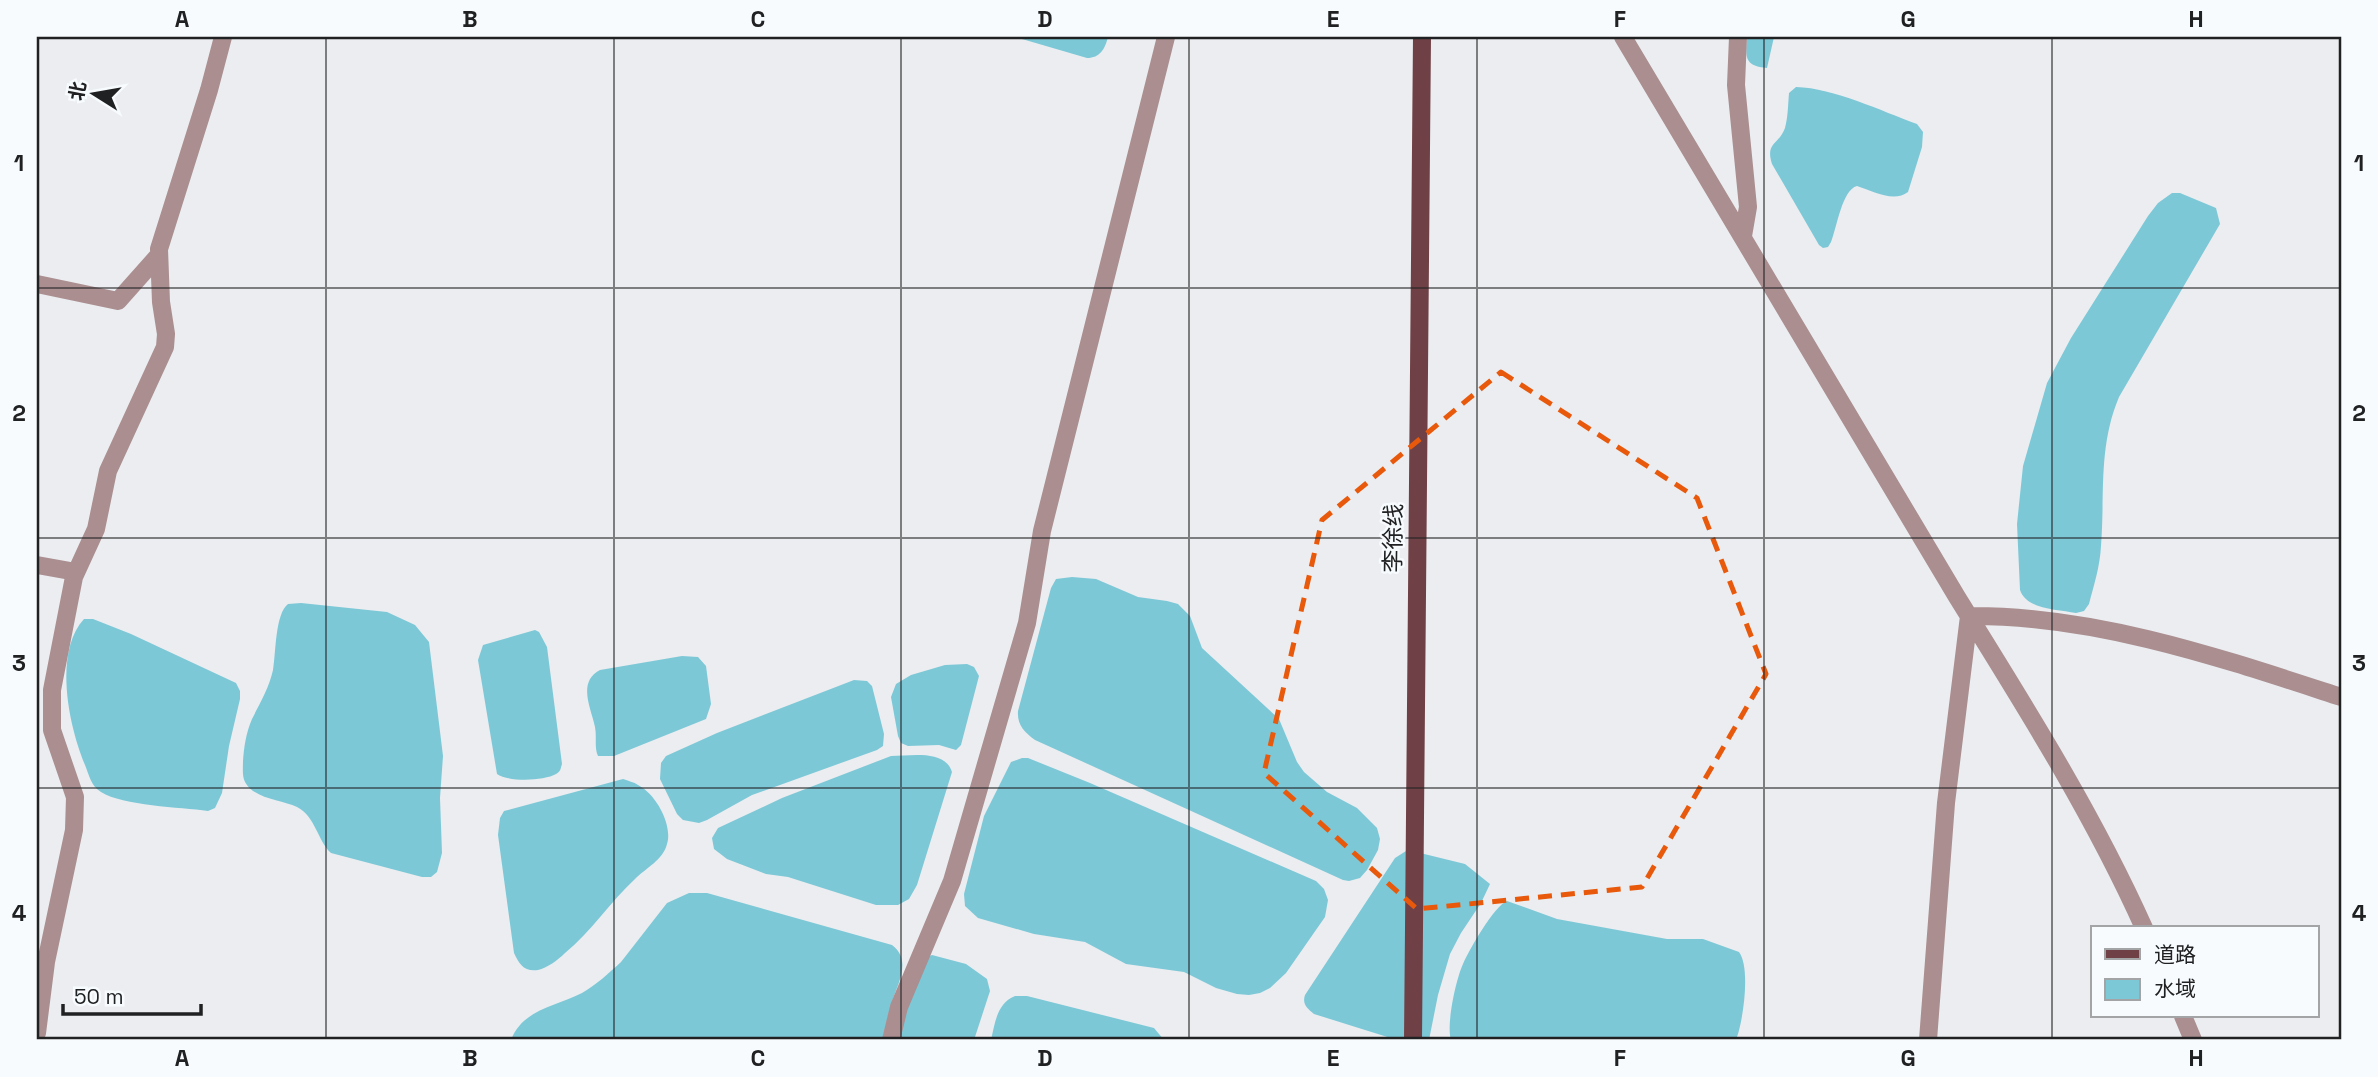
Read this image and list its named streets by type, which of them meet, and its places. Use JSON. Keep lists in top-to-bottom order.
{
  "streets": {
    "main road": ["李徐线"]
  },
  "legend": ["道路", "水域"],
  "scale_bar": "50 m",
  "north": "left",
  "grid": {
    "columns": [
      "A",
      "B",
      "C",
      "D",
      "E",
      "F",
      "G",
      "H"
    ],
    "rows": [
      "1",
      "2",
      "3",
      "4"
    ]
  }
}
